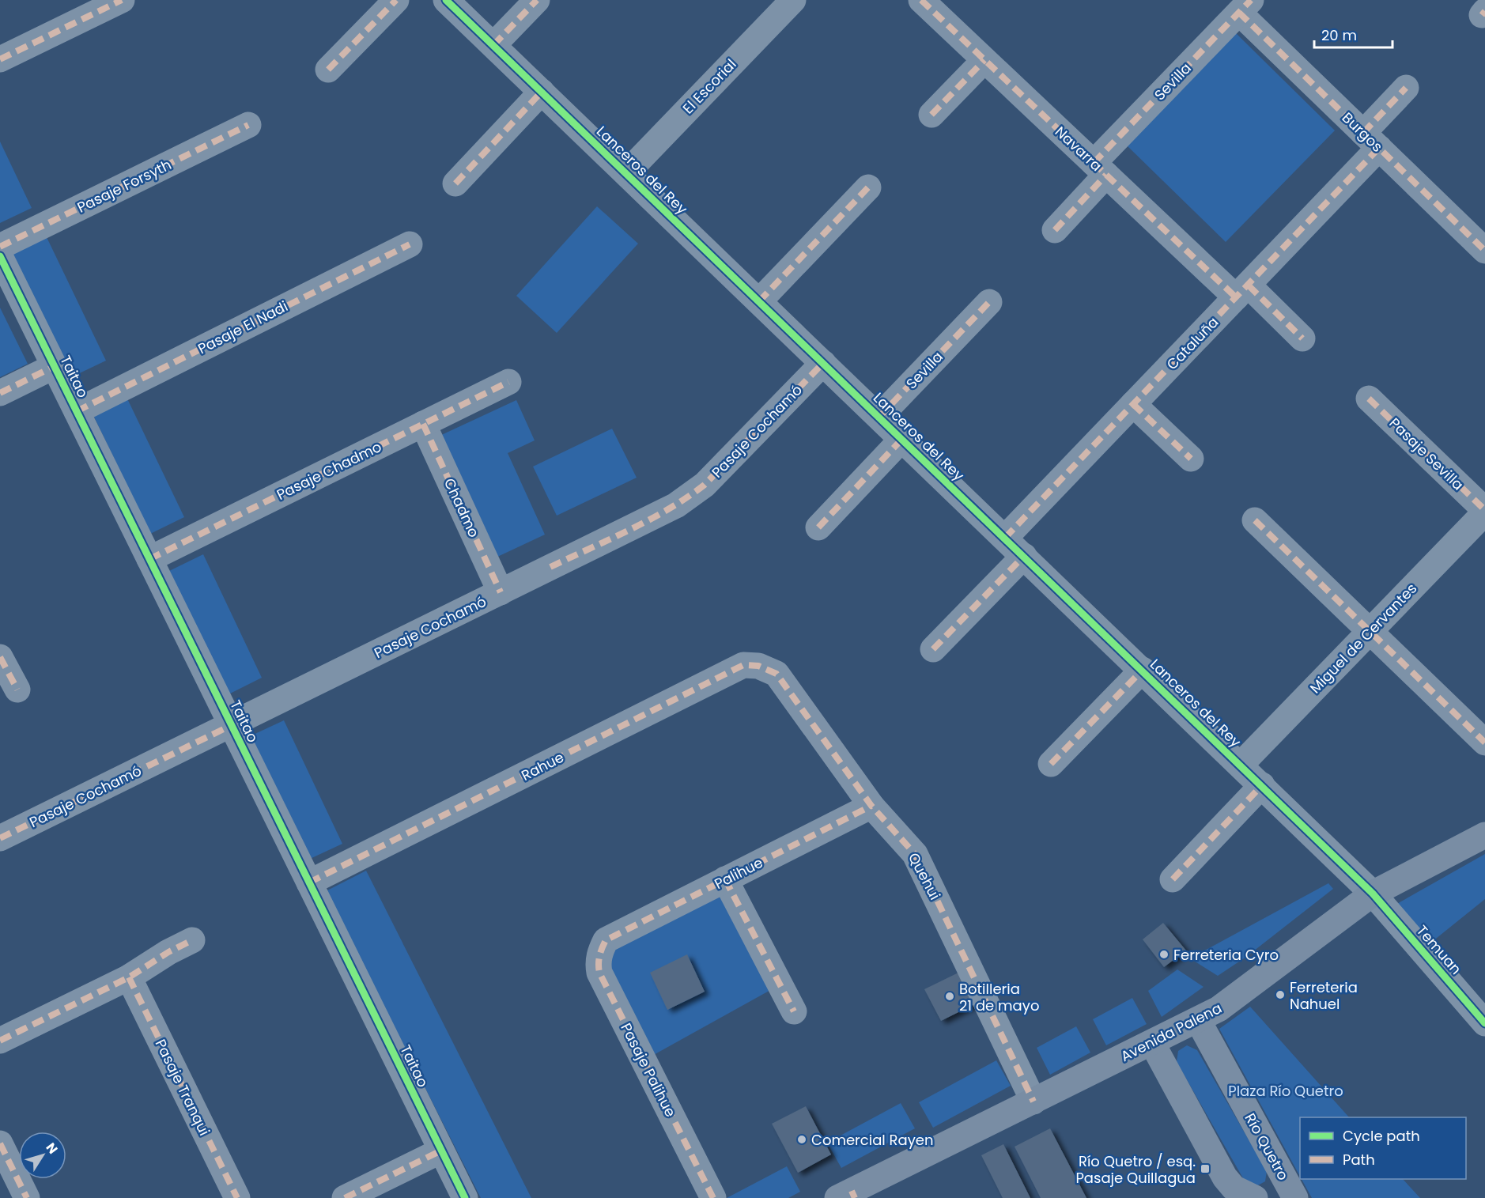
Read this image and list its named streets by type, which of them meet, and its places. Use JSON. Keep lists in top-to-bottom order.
{
  "streets": {
    "street": [
      "Sevilla",
      "El Escorial",
      "Burgos",
      "Navarra",
      "Lanceros del Rey",
      "Pasaje Forsyth",
      "Pasaje El Nadi",
      "Cataluña",
      "Taitao",
      "Pasaje Cochamó",
      "Pasaje Sevilla",
      "Pasaje Chadmo",
      "Chadmo",
      "Miguel de Cervantes",
      "Rahue",
      "Palihue",
      "Quehui",
      "Temuan",
      "Avenida Palena",
      "Pasaje Palihue",
      "Pasaje Tranqui",
      "Río Quetro"
    ]
  },
  "crossings": [
    ["Sevilla", "Burgos"],
    ["Sevilla", "Navarra"],
    ["Sevilla", "Lanceros del Rey"],
    ["El Escorial", "Lanceros del Rey"],
    ["Burgos", "Cataluña"],
    ["Navarra", "Cataluña"],
    ["Lanceros del Rey", "Cataluña"],
    ["Lanceros del Rey", "Pasaje Cochamó"],
    ["Lanceros del Rey", "Miguel de Cervantes"],
    ["Lanceros del Rey", "Temuan"],
    ["Lanceros del Rey", "Avenida Palena"],
    ["Pasaje El Nadi", "Taitao"],
    ["Taitao", "Pasaje Cochamó"],
    ["Taitao", "Pasaje Chadmo"],
    ["Taitao", "Rahue"],
    ["Pasaje Cochamó", "Chadmo"],
    ["Pasaje Sevilla", "Miguel de Cervantes"],
    ["Pasaje Chadmo", "Chadmo"],
    ["Rahue", "Quehui"],
    ["Palihue", "Quehui"],
    ["Palihue", "Pasaje Palihue"],
    ["Quehui", "Avenida Palena"],
    ["Temuan", "Avenida Palena"],
    ["Avenida Palena", "Río Quetro"]
  ],
  "parks": ["Plaza Río Quetro"],
  "places": {
    "other": [
      "Ferreteria Cyro",
      "Ferreteria Nahuel",
      "Botilleria 21 de mayo",
      "Comercial Rayen"
    ],
    "transit": ["Río Quetro / esq. Pasaje Quillagua"]
  },
  "legend": ["Cycle path", "Path"],
  "scale_bar": "20 m",
  "north": "top right"
}
